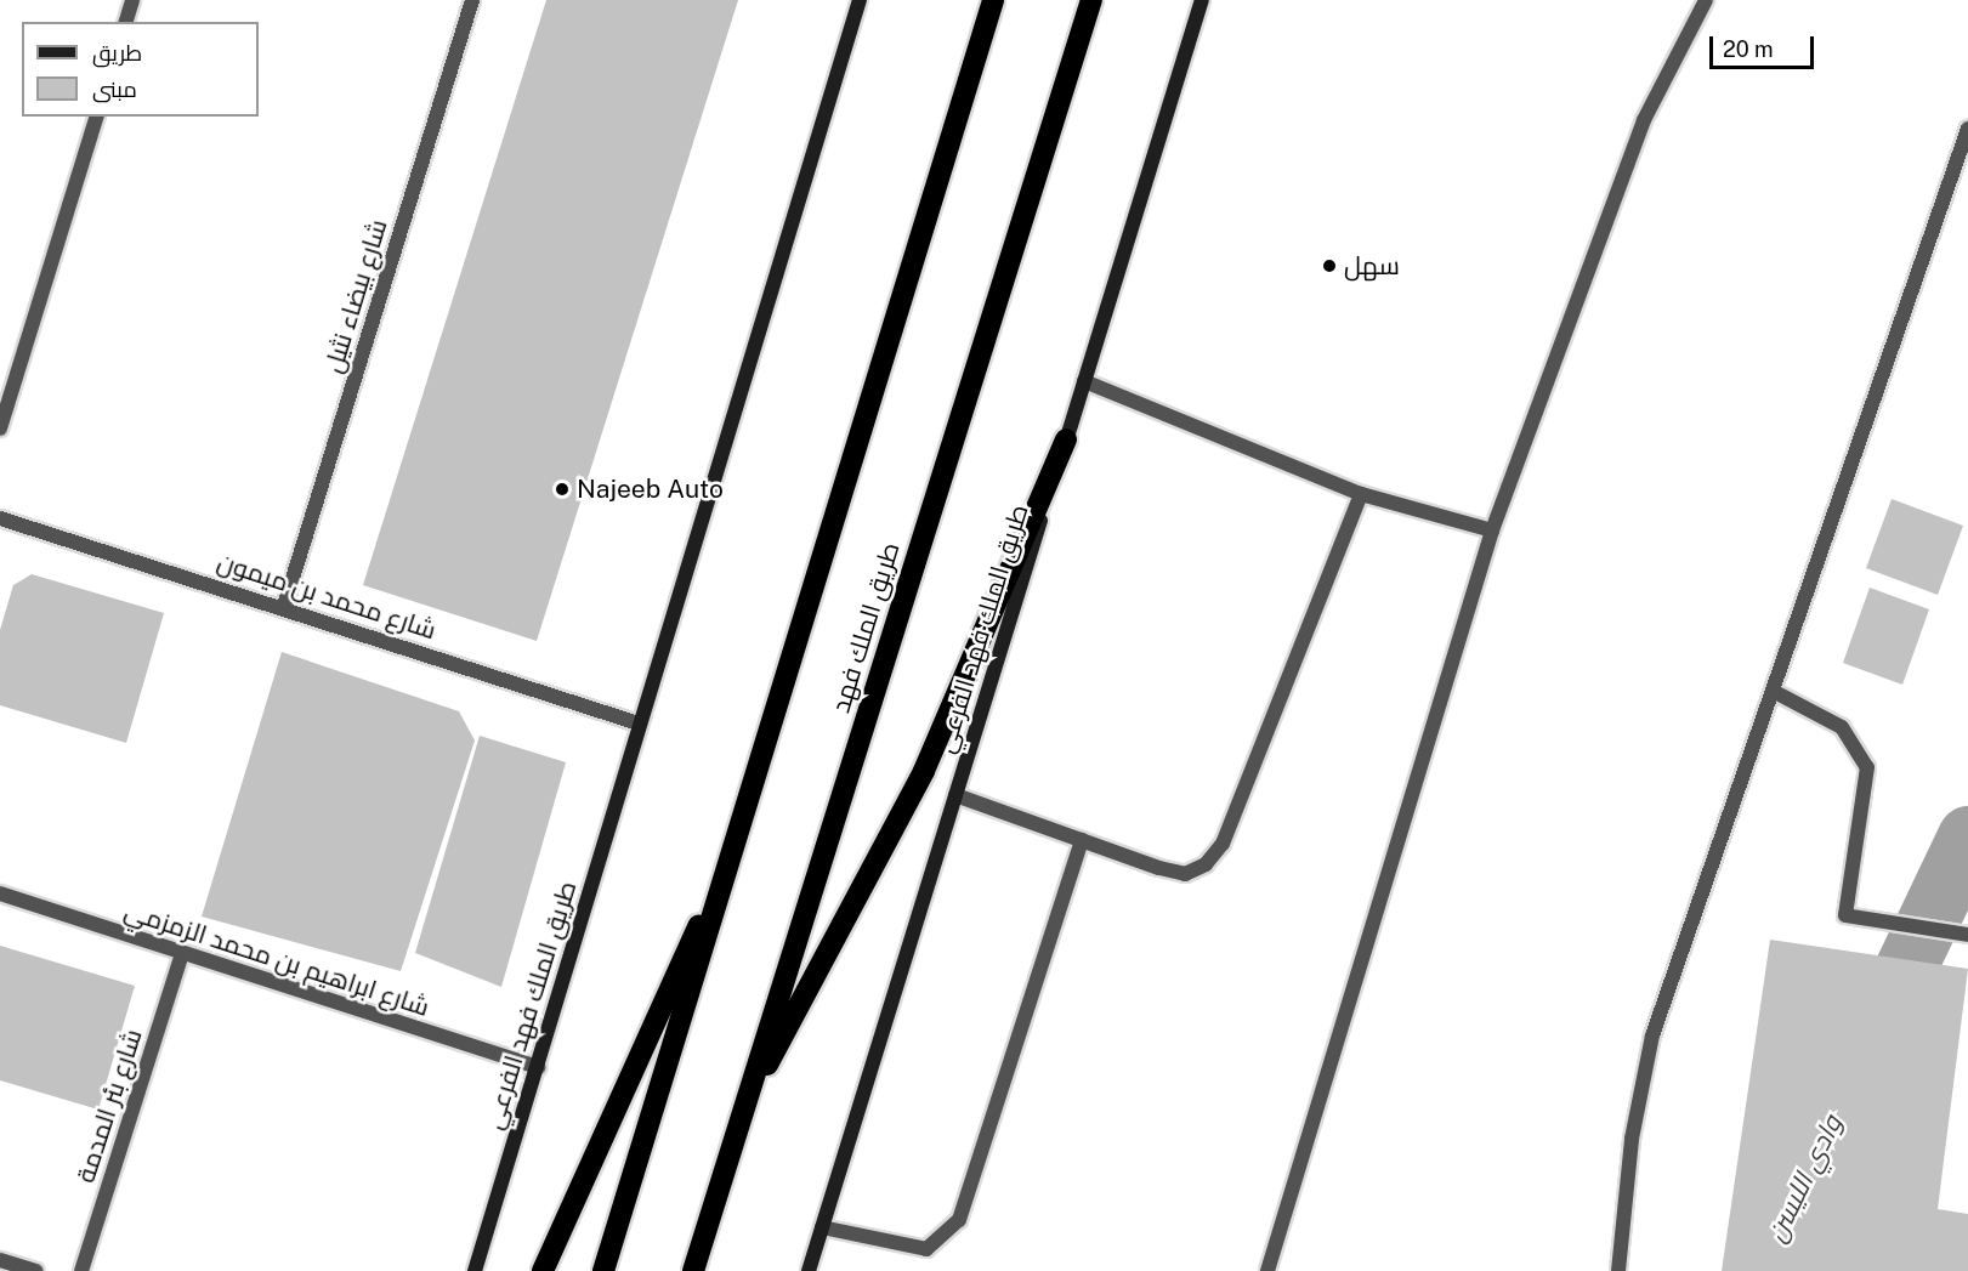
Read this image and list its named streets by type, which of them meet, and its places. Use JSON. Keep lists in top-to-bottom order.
{
  "streets": {
    "highway": ["طريق الملك فهد"],
    "street": [
      "شارع بيضاء نثيل",
      "شارع محمد بن ميمون",
      "طريق الملك فهد الفرعي",
      "شارع ابراهيم بن محمد الزمزمي",
      "شارع بئر المدمة"
    ]
  },
  "crossings": [
    ["شارع بيضاء نثيل", "شارع محمد بن ميمون"],
    ["شارع محمد بن ميمون", "طريق الملك فهد الفرعي"],
    ["طريق الملك فهد الفرعي", "شارع ابراهيم بن محمد الزمزمي"],
    ["شارع ابراهيم بن محمد الزمزمي", "شارع بئر المدمة"]
  ],
  "water": ["وادي الليسن"],
  "places": ["سهل", "Najeeb Auto"],
  "legend": ["طريق", "مبنى"],
  "scale_bar": "20 m"
}
